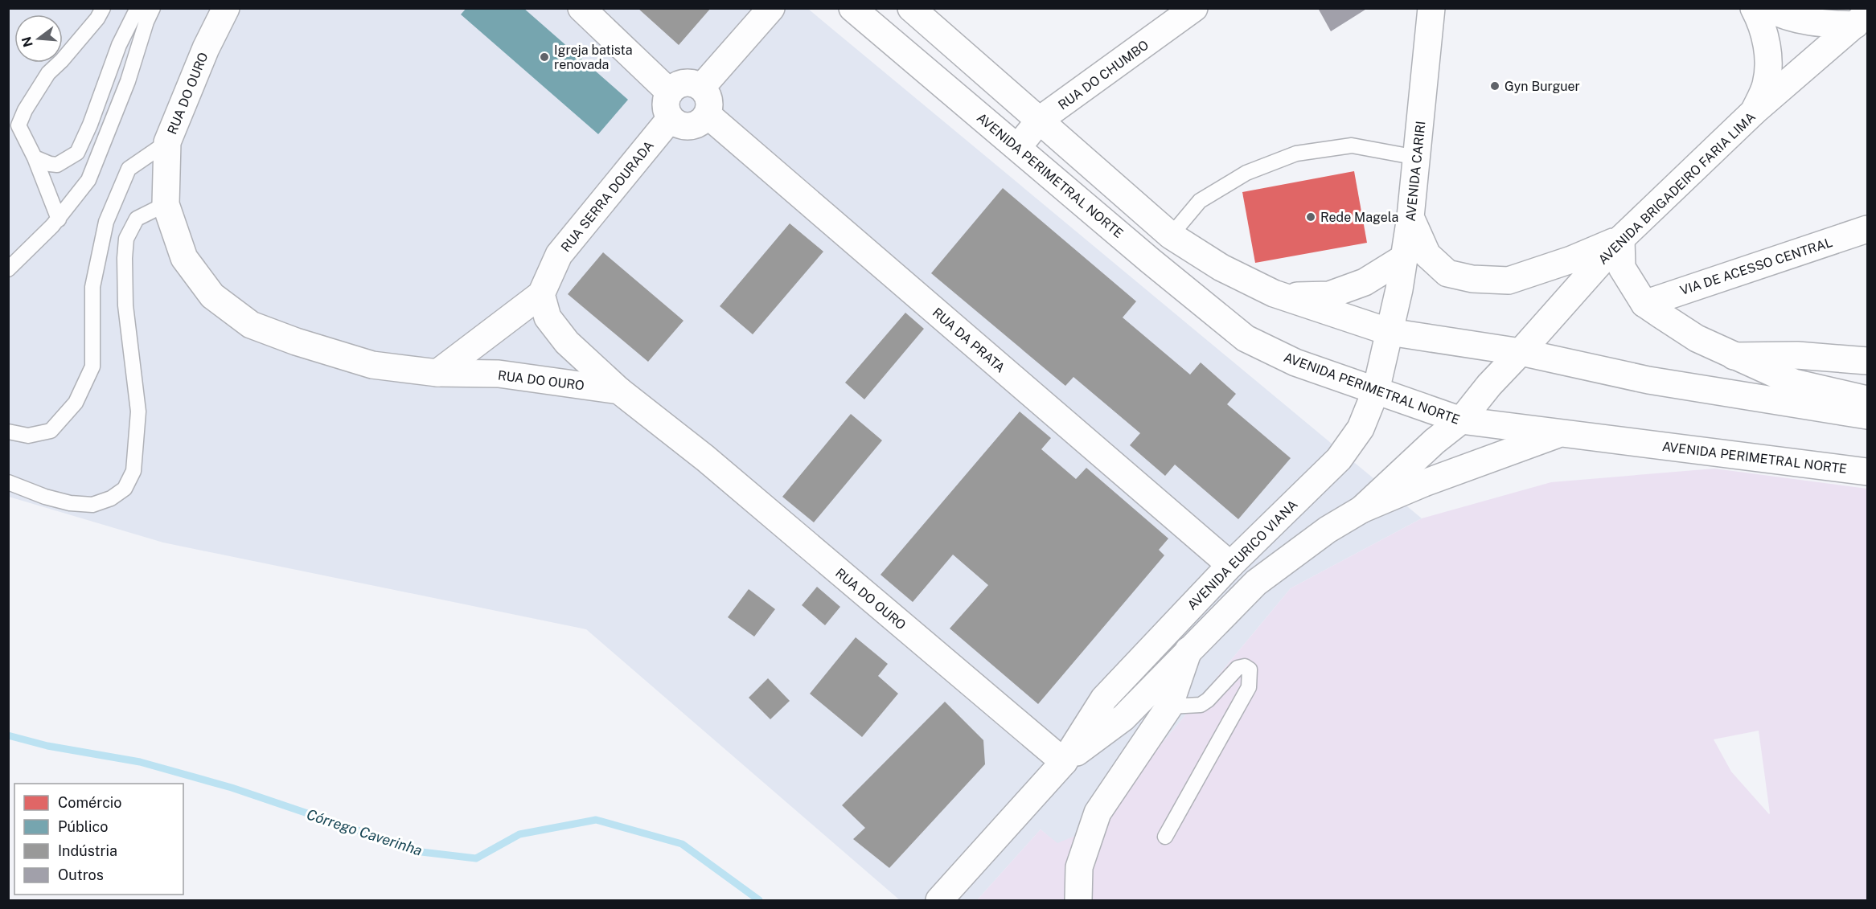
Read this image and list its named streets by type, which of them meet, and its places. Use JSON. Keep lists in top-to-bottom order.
{
  "streets": {
    "main road": [
      "RUA DO CHUMBO",
      "RUA DO OURO",
      "AVENIDA CARIRI",
      "AVENIDA PERIMETRAL NORTE",
      "AVENIDA BRIGADEIRO FARIA LIMA",
      "RUA SERRA DOURADA",
      "VIA DE ACESSO CENTRAL",
      "RUA DA PRATA",
      "AVENIDA EURICO VIANA"
    ]
  },
  "crossings": [
    ["RUA DO CHUMBO", "AVENIDA PERIMETRAL NORTE"],
    ["RUA DO OURO", "AVENIDA EURICO VIANA"],
    ["AVENIDA CARIRI", "AVENIDA EURICO VIANA"],
    ["AVENIDA PERIMETRAL NORTE", "AVENIDA BRIGADEIRO FARIA LIMA"],
    ["AVENIDA PERIMETRAL NORTE", "AVENIDA EURICO VIANA"],
    ["AVENIDA BRIGADEIRO FARIA LIMA", "AVENIDA EURICO VIANA"],
    ["RUA SERRA DOURADA", "RUA DA PRATA"],
    ["RUA DA PRATA", "AVENIDA EURICO VIANA"]
  ],
  "water": ["Córrego Caverinha"],
  "places": ["Igreja batista renovada", "Gyn Burguer", "Rede Magela"],
  "legend": [
    "Comércio",
    "Público",
    "Indústria",
    "Outros"
  ],
  "north": "left"
}
